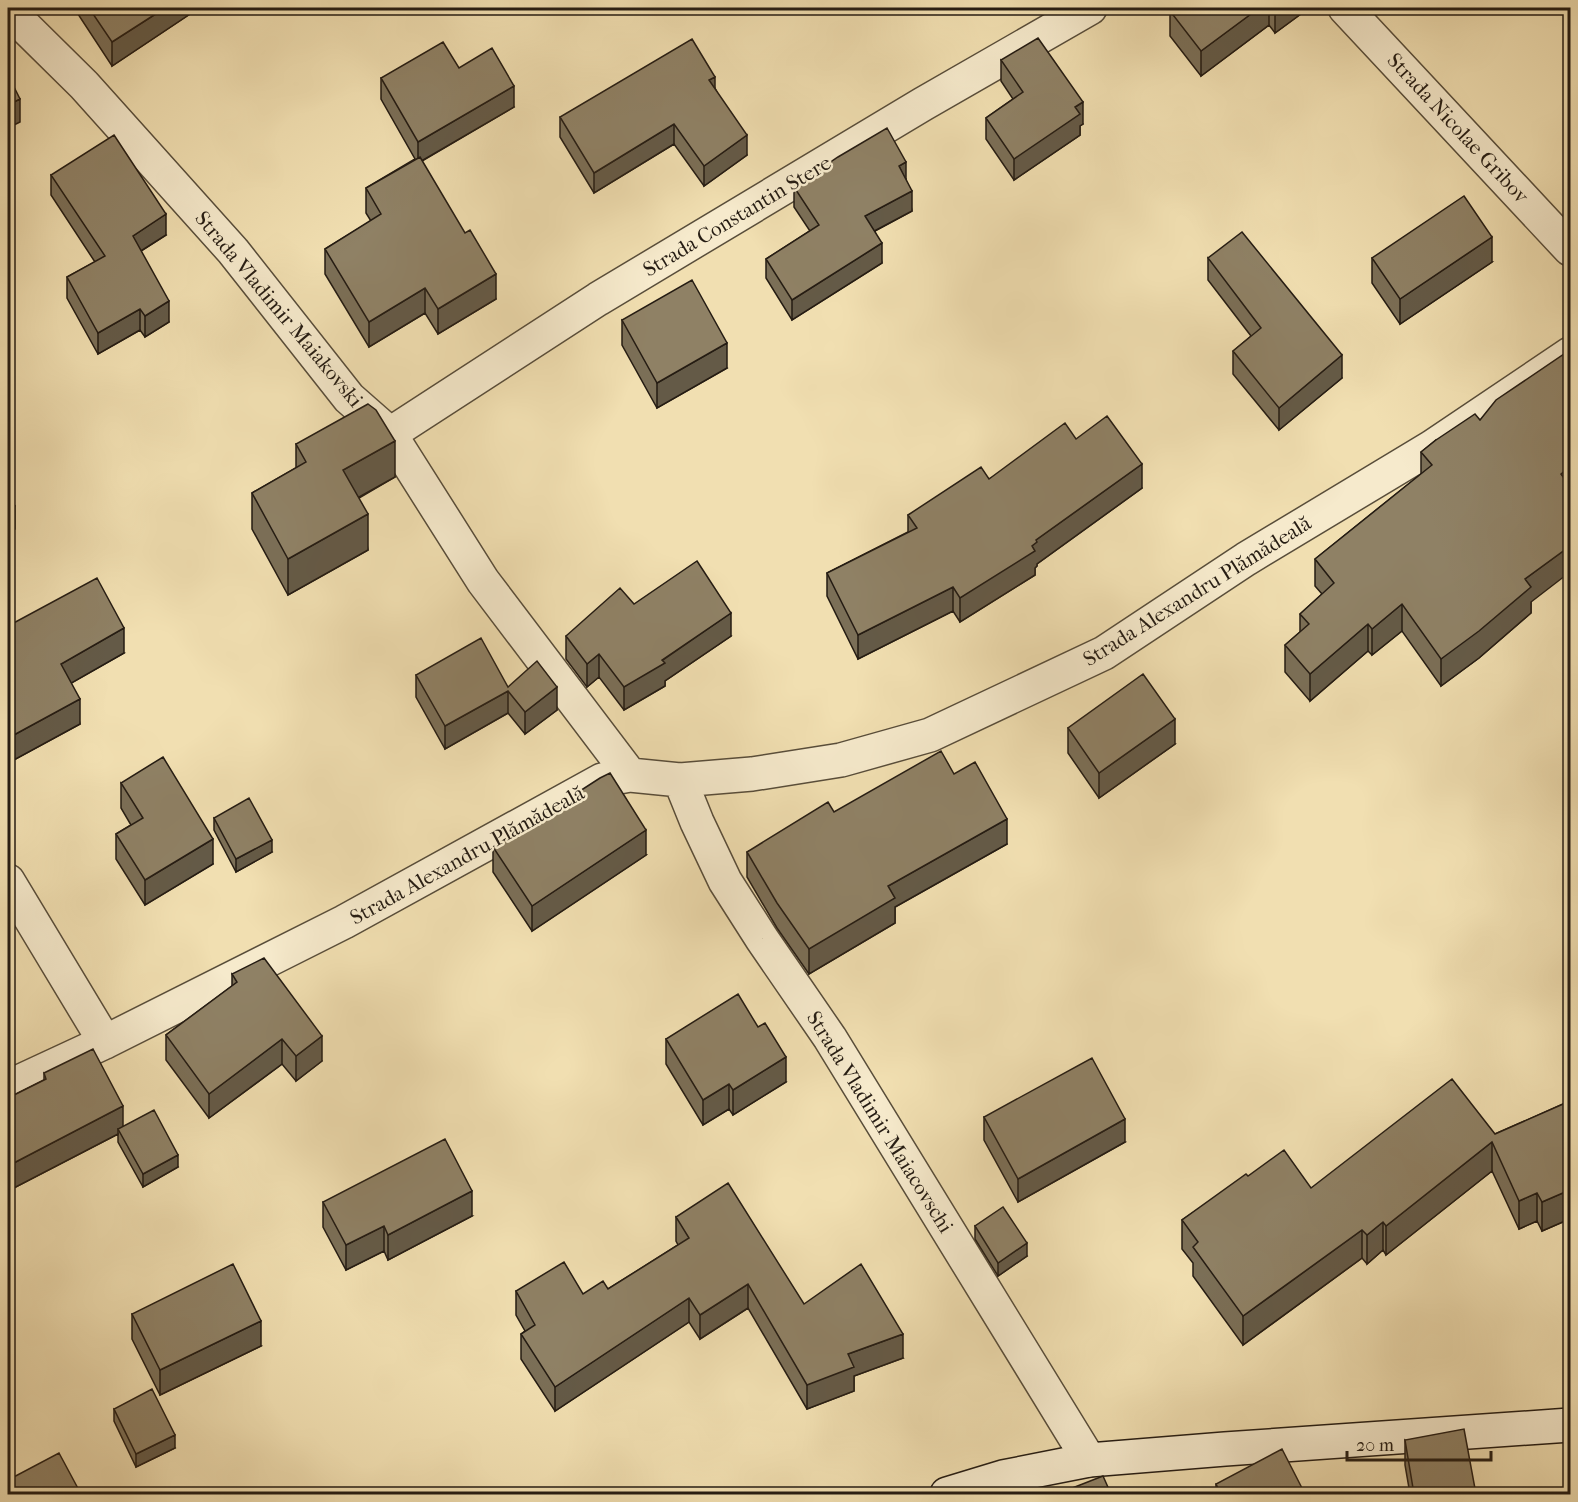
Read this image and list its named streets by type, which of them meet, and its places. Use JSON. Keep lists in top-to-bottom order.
{
  "streets": {
    "street": [
      "Strada Nicolae Gribov",
      "Strada Constantin Stere",
      "Strada Vladimir Maiakovski",
      "Strada Alexandru Plămădeală",
      "Strada Vladimir Maiacovschi"
    ]
  },
  "crossings": [
    ["Strada Constantin Stere", "Strada Vladimir Maiakovski"],
    ["Strada Vladimir Maiakovski", "Strada Alexandru Plămădeală"],
    ["Strada Alexandru Plămădeală", "Strada Vladimir Maiacovschi"]
  ],
  "scale_bar": "20 m"
}
